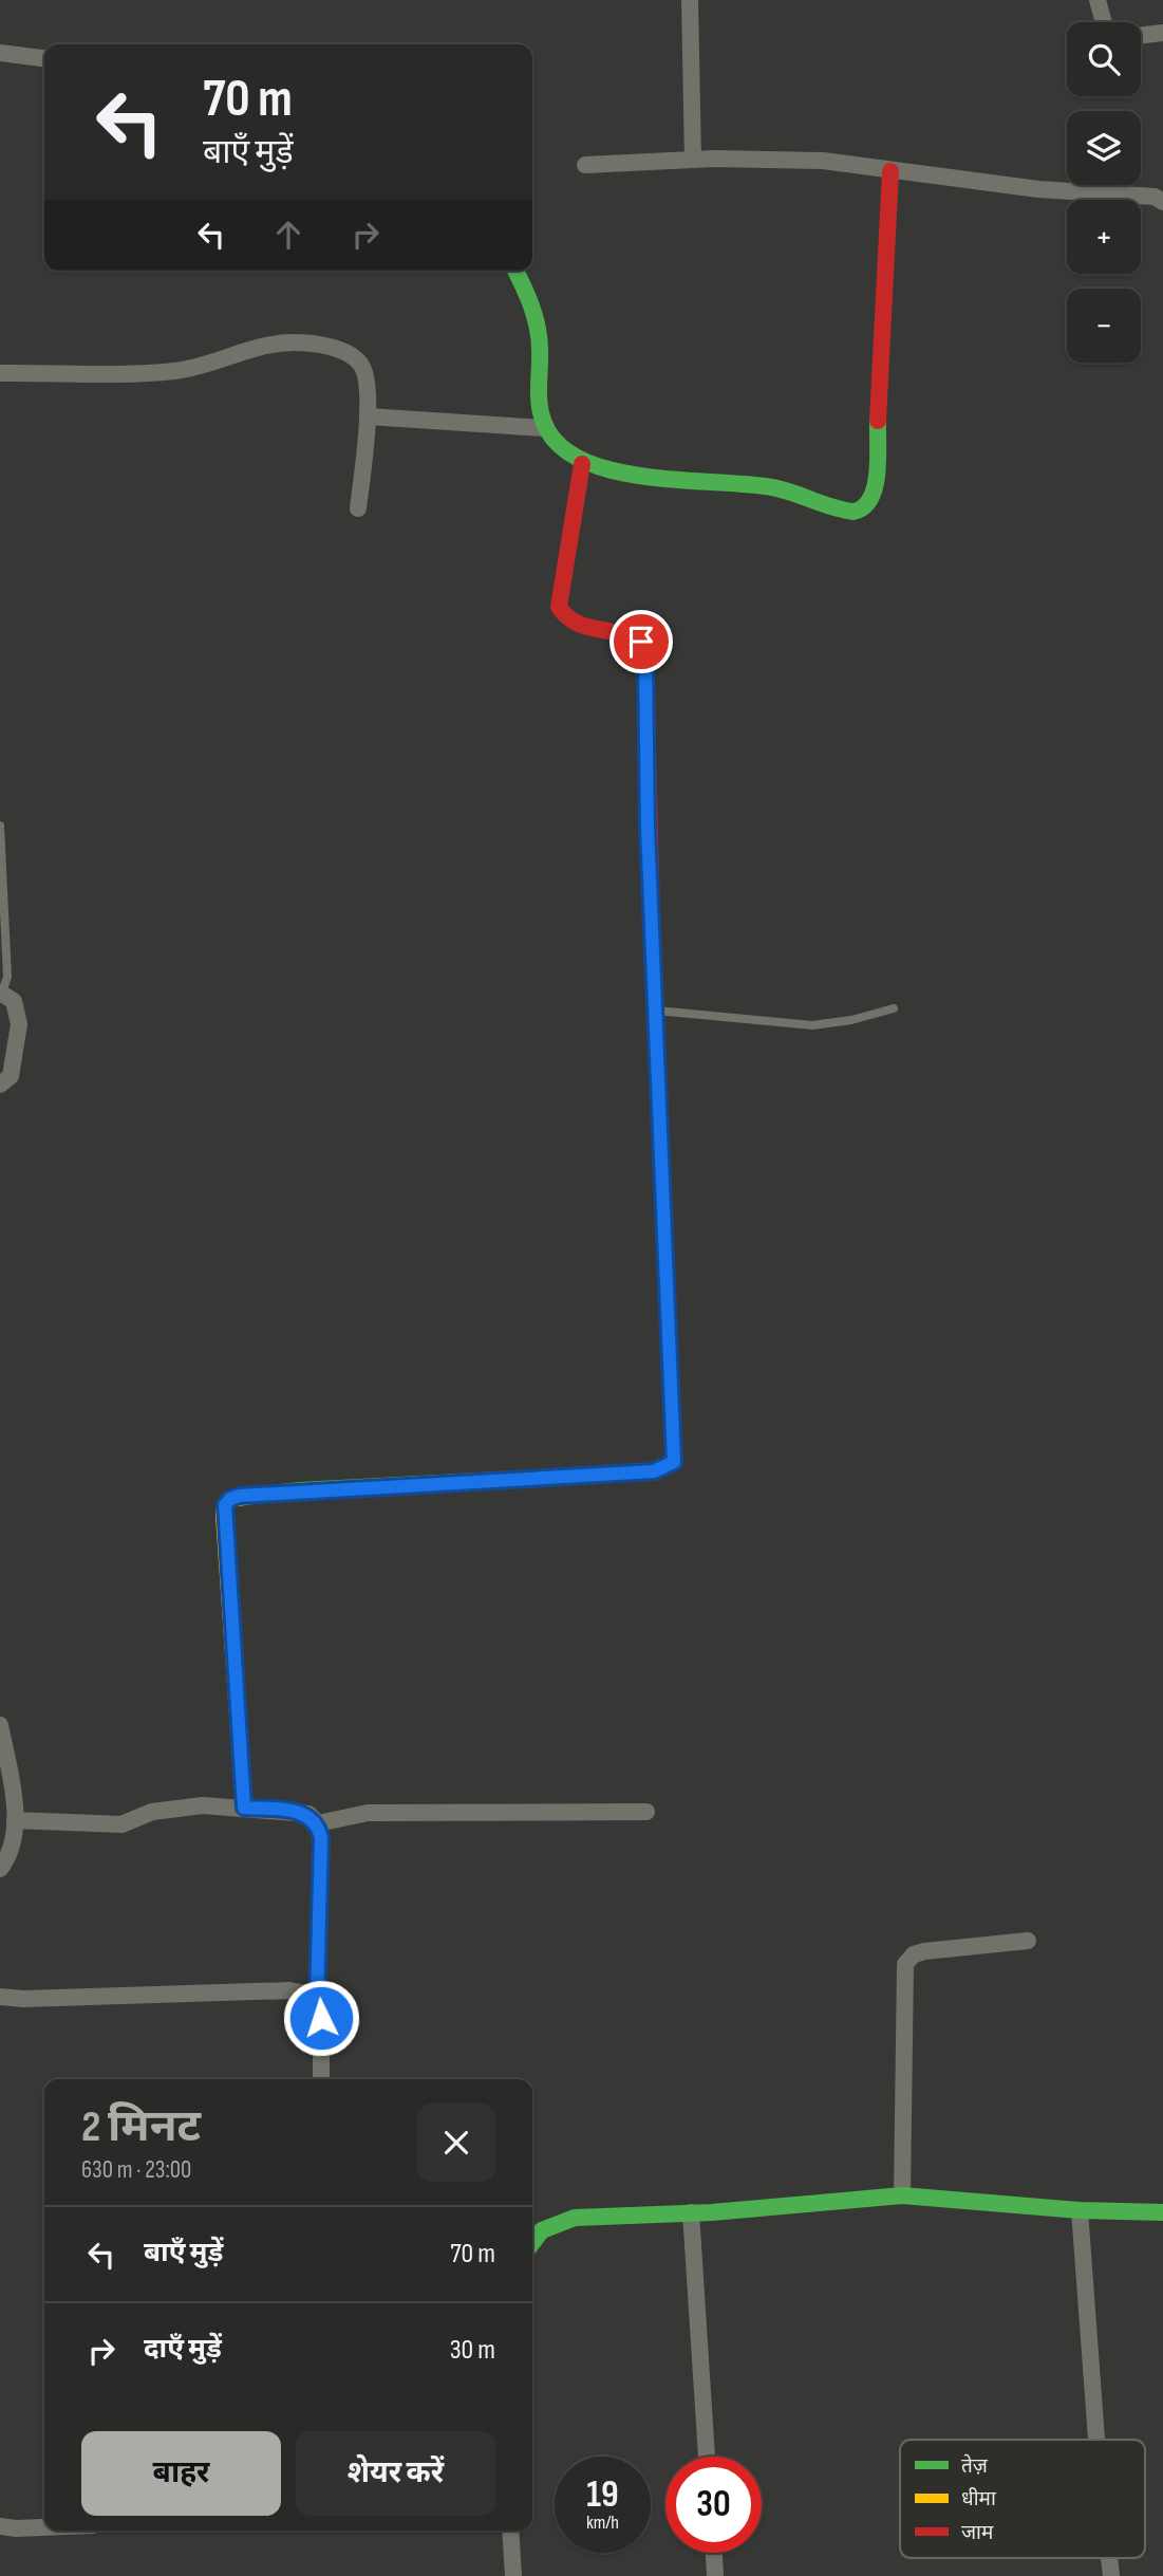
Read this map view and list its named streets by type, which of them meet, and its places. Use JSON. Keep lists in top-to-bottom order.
{
  "legend": ["तेज़", "धीमा", "जाम"],
  "page": {
    "map_buttons": ["+", "−"],
    "turn": ["70 m", "बाएँ मुड़ें"],
    "heading": ["2 मिनट", "630 m · 23:00"],
    "list": [
      {
        "name": "बाएँ मुड़ें",
        "value": "70 m"
      },
      {
        "name": "दाएँ मुड़ें",
        "value": "30 m"
      }
    ],
    "buttons": ["बाहर", "शेयर करें"],
    "speed": "19 km/h",
    "limit": "30"
  }
}
